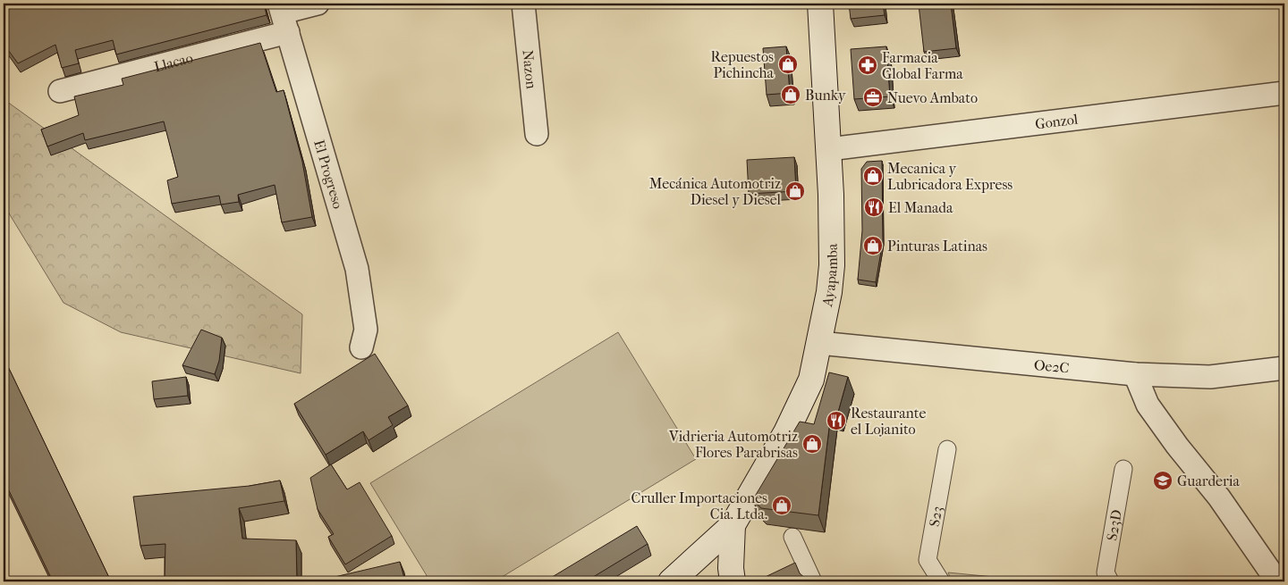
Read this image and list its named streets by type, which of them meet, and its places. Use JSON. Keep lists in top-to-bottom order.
{
  "streets": {
    "main road": ["Ayapamba"],
    "street": [
      "Llacao",
      "Nazon",
      "Gonzol",
      "El Progreso",
      "Oe2C",
      "S23",
      "S23D"
    ]
  },
  "crossings": [
    ["Llacao", "El Progreso"],
    ["Gonzol", "Ayapamba"],
    ["Ayapamba", "Oe2C"]
  ],
  "places": {
    "shop": [
      "Repuestos Pichincha",
      "Bunky",
      "Mecanica y Lubricadora Express",
      "Mecánica Automotriz Diesel y Diesel",
      "Pinturas Latinas",
      "Vidrieria Automotriz Flores Parabrisas",
      "Cruller Importaciones Cia. Ltda."
    ],
    "pharmacy": ["Farmacia Global Farma"],
    "office": ["Nuevo Ambato"],
    "restaurant": ["El Manada", "Restaurante el Lojanito"],
    "school or university": ["Guarderia"]
  }
}
